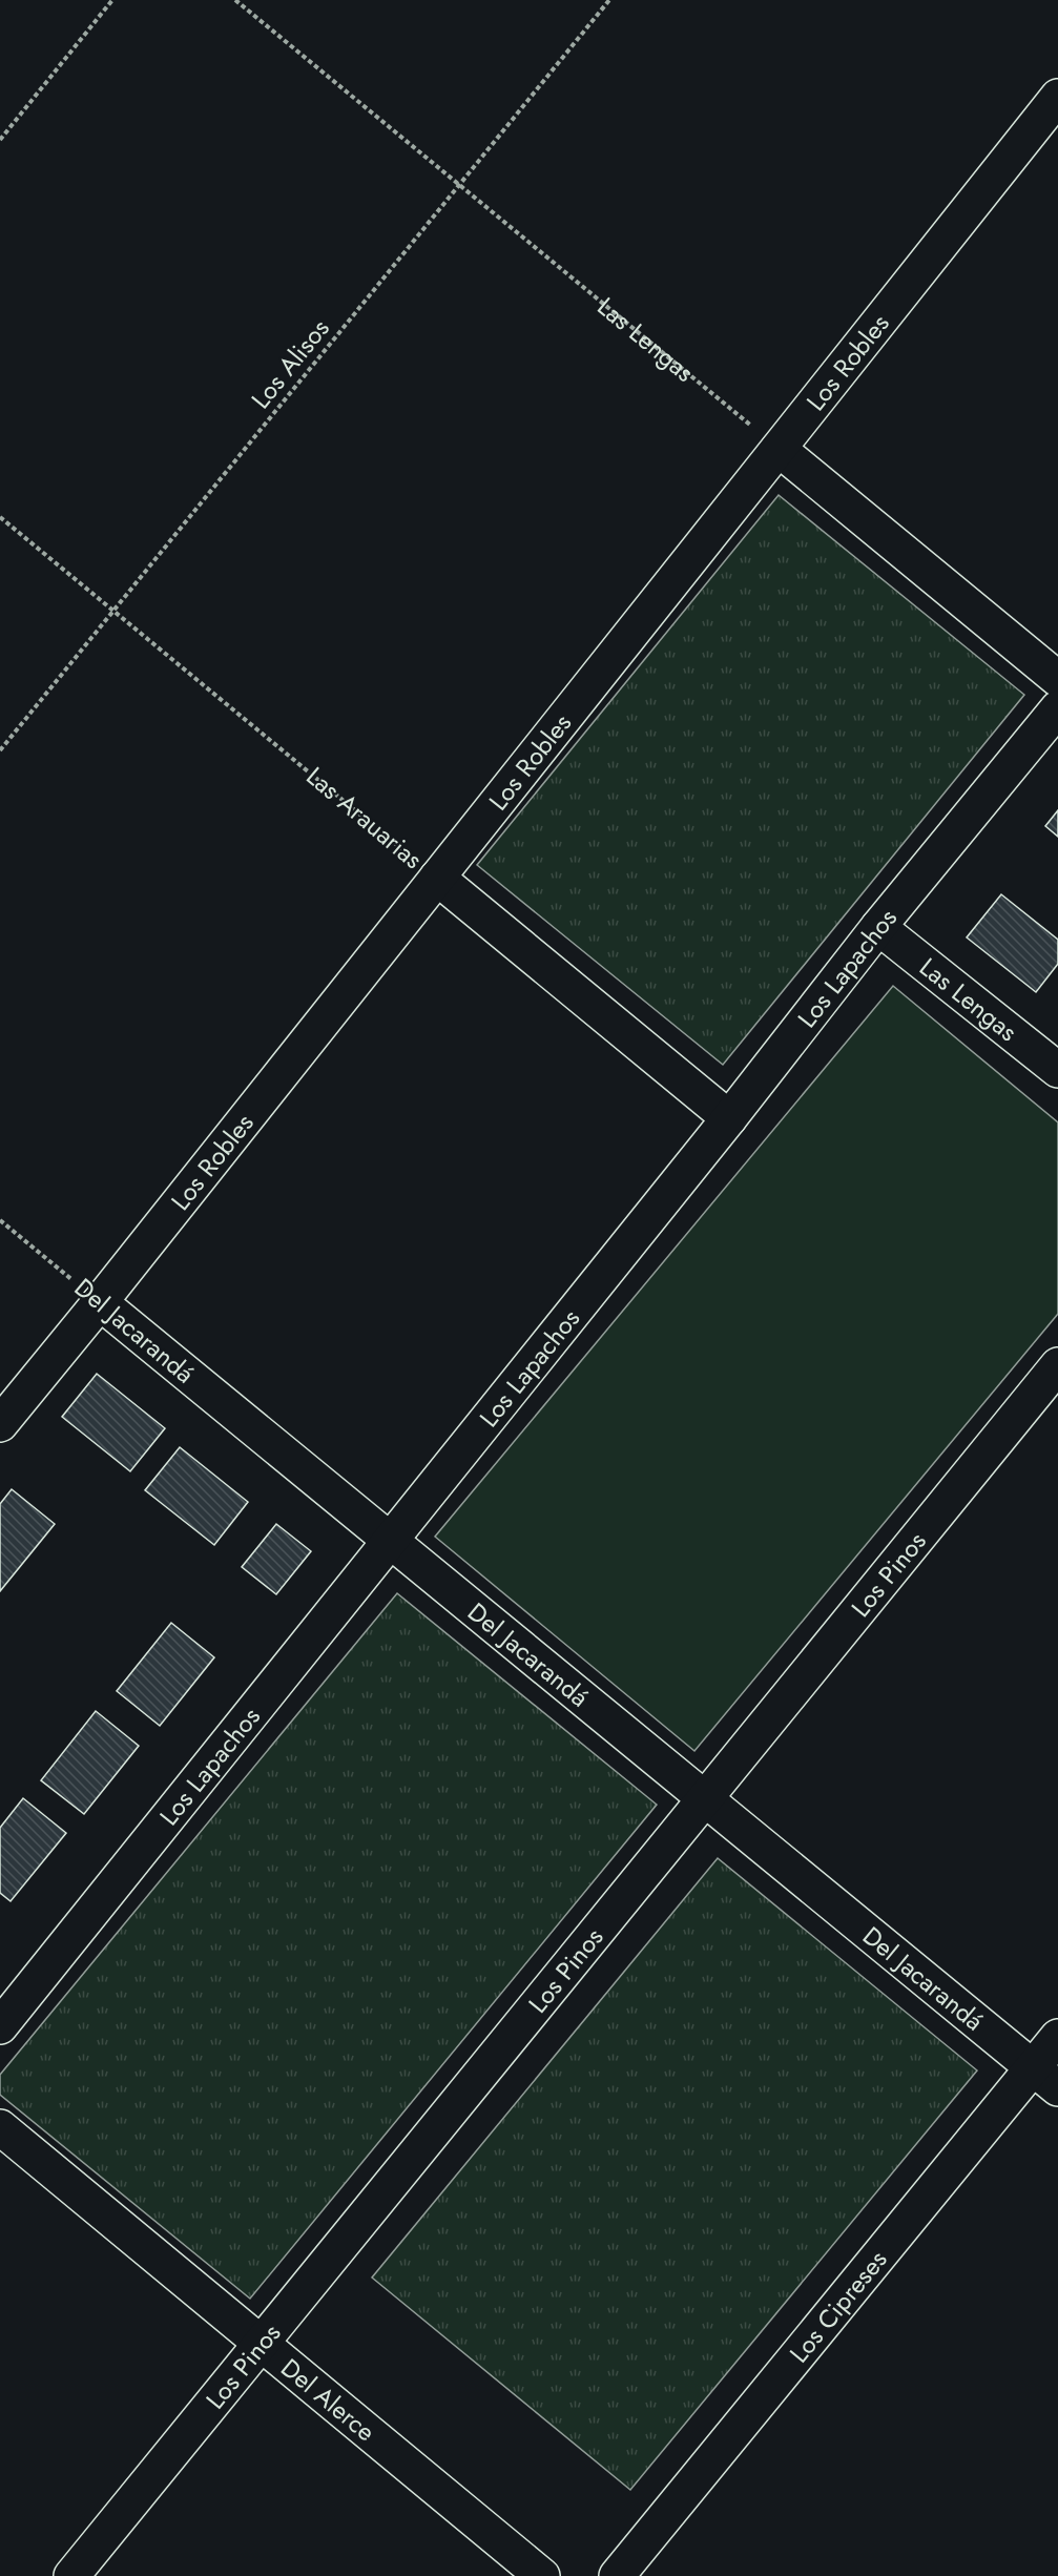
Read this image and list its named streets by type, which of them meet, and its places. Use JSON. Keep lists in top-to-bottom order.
{
  "streets": {
    "street": [
      "Las Lengas",
      "Los Robles",
      "Las Arauarias",
      "Los Lapachos",
      "Del Jacarandá",
      "Los Pinos",
      "Los Cipreses",
      "Del Alerce"
    ],
    "path": ["Los Alisos"]
  },
  "crossings": [
    ["Las Lengas", "Los Robles"],
    ["Las Lengas", "Los Alisos"],
    ["Las Lengas", "Los Lapachos"],
    ["Los Robles", "Las Arauarias"],
    ["Los Robles", "Del Jacarandá"],
    ["Los Alisos", "Las Arauarias"],
    ["Las Arauarias", "Los Lapachos"],
    ["Los Lapachos", "Del Jacarandá"],
    ["Del Jacarandá", "Los Pinos"],
    ["Del Jacarandá", "Los Cipreses"],
    ["Los Pinos", "Del Alerce"]
  ]
}
